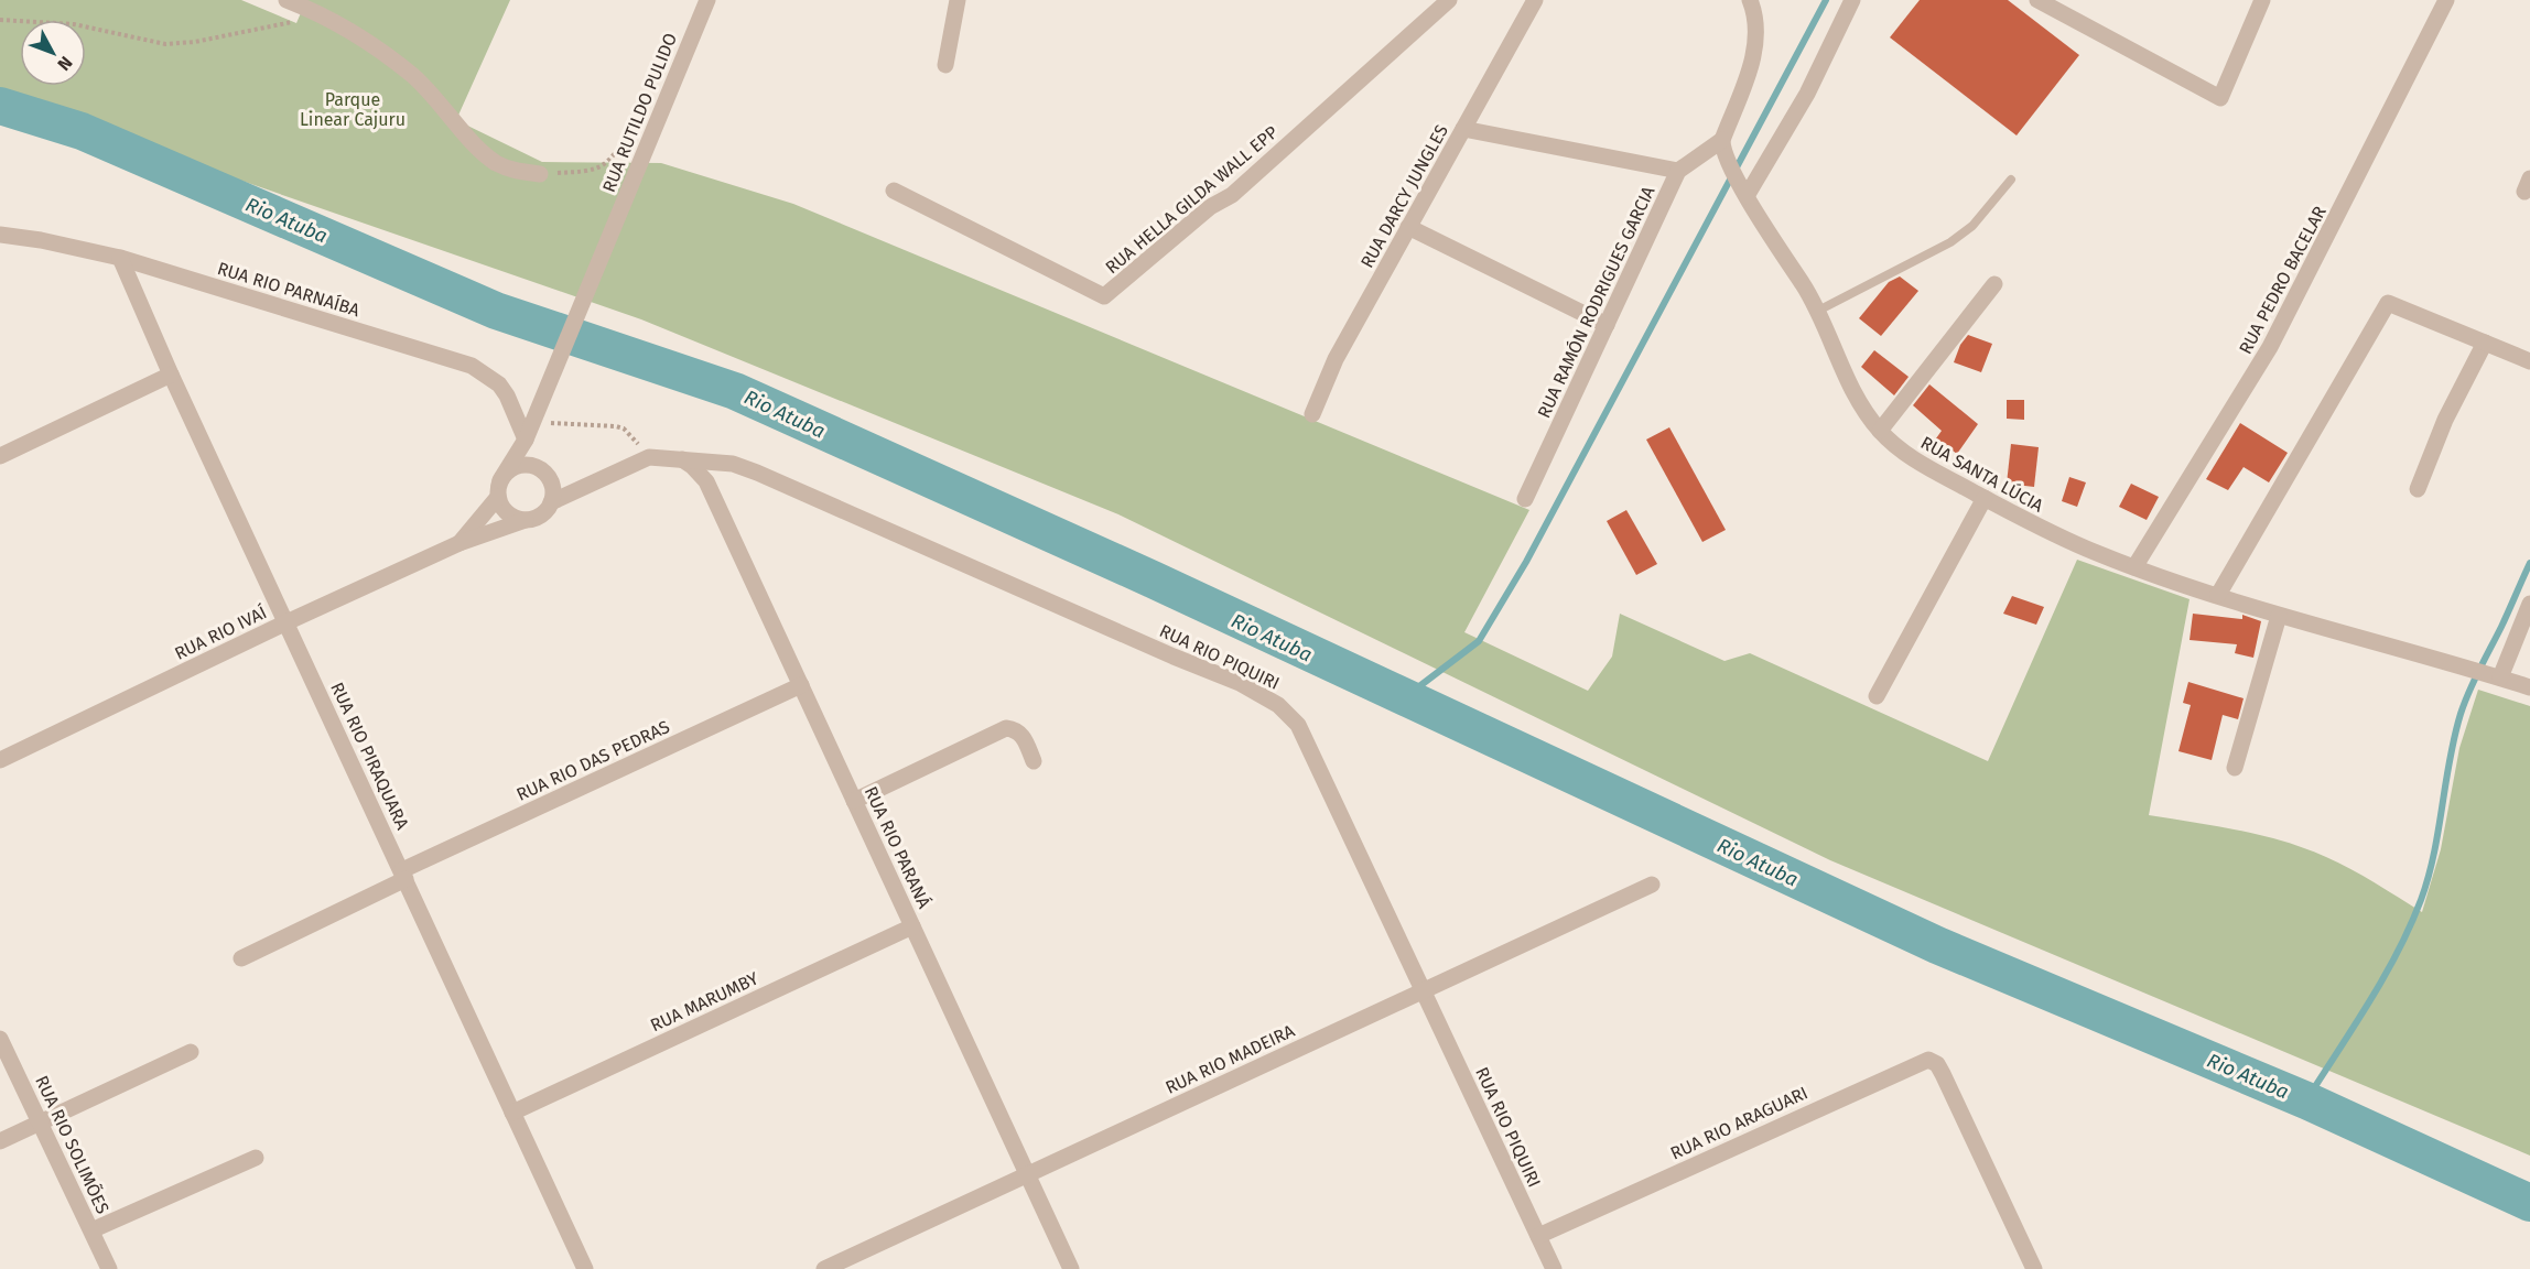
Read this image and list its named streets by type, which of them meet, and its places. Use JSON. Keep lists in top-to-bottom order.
{
  "streets": {
    "street": [
      "RUA RUTILDO PULIDO",
      "RUA DARCY JUNGLES",
      "RUA HELLA GILDA WALL EPP",
      "RUA PEDRO BACELAR",
      "RUA RIO PARNAÍBA",
      "RUA RAMÓN RODRIGUES GARCIA",
      "RUA SANTA LÚCIA",
      "RUA RIO IVAÍ",
      "RUA RIO PIQUIRI",
      "RUA RIO PIRAQUARA",
      "RUA RIO DAS PEDRAS",
      "RUA RIO PARANÁ",
      "RUA MARUMBY",
      "RUA RIO MADEIRA",
      "RUA RIO ARAGUARI",
      "RUA RIO SOLIMÕES"
    ]
  },
  "crossings": [
    ["RUA RUTILDO PULIDO", "RUA RIO IVAÍ"],
    ["RUA PEDRO BACELAR", "RUA SANTA LÚCIA"],
    ["RUA RIO PARNAÍBA", "RUA RIO IVAÍ"],
    ["RUA RIO PARNAÍBA", "RUA RIO PIRAQUARA"],
    ["RUA RIO IVAÍ", "RUA RIO PIRAQUARA"],
    ["RUA RIO PIQUIRI", "RUA RIO PARANÁ"],
    ["RUA RIO PIQUIRI", "RUA RIO MADEIRA"],
    ["RUA RIO PIQUIRI", "RUA RIO ARAGUARI"],
    ["RUA RIO PIRAQUARA", "RUA RIO DAS PEDRAS"],
    ["RUA RIO PIRAQUARA", "RUA MARUMBY"],
    ["RUA RIO DAS PEDRAS", "RUA RIO PARANÁ"],
    ["RUA RIO PARANÁ", "RUA MARUMBY"],
    ["RUA RIO PARANÁ", "RUA RIO MADEIRA"]
  ],
  "water": ["Rio Atuba"],
  "parks": ["Parque Linear Cajuru"],
  "north": "bottom right"
}
